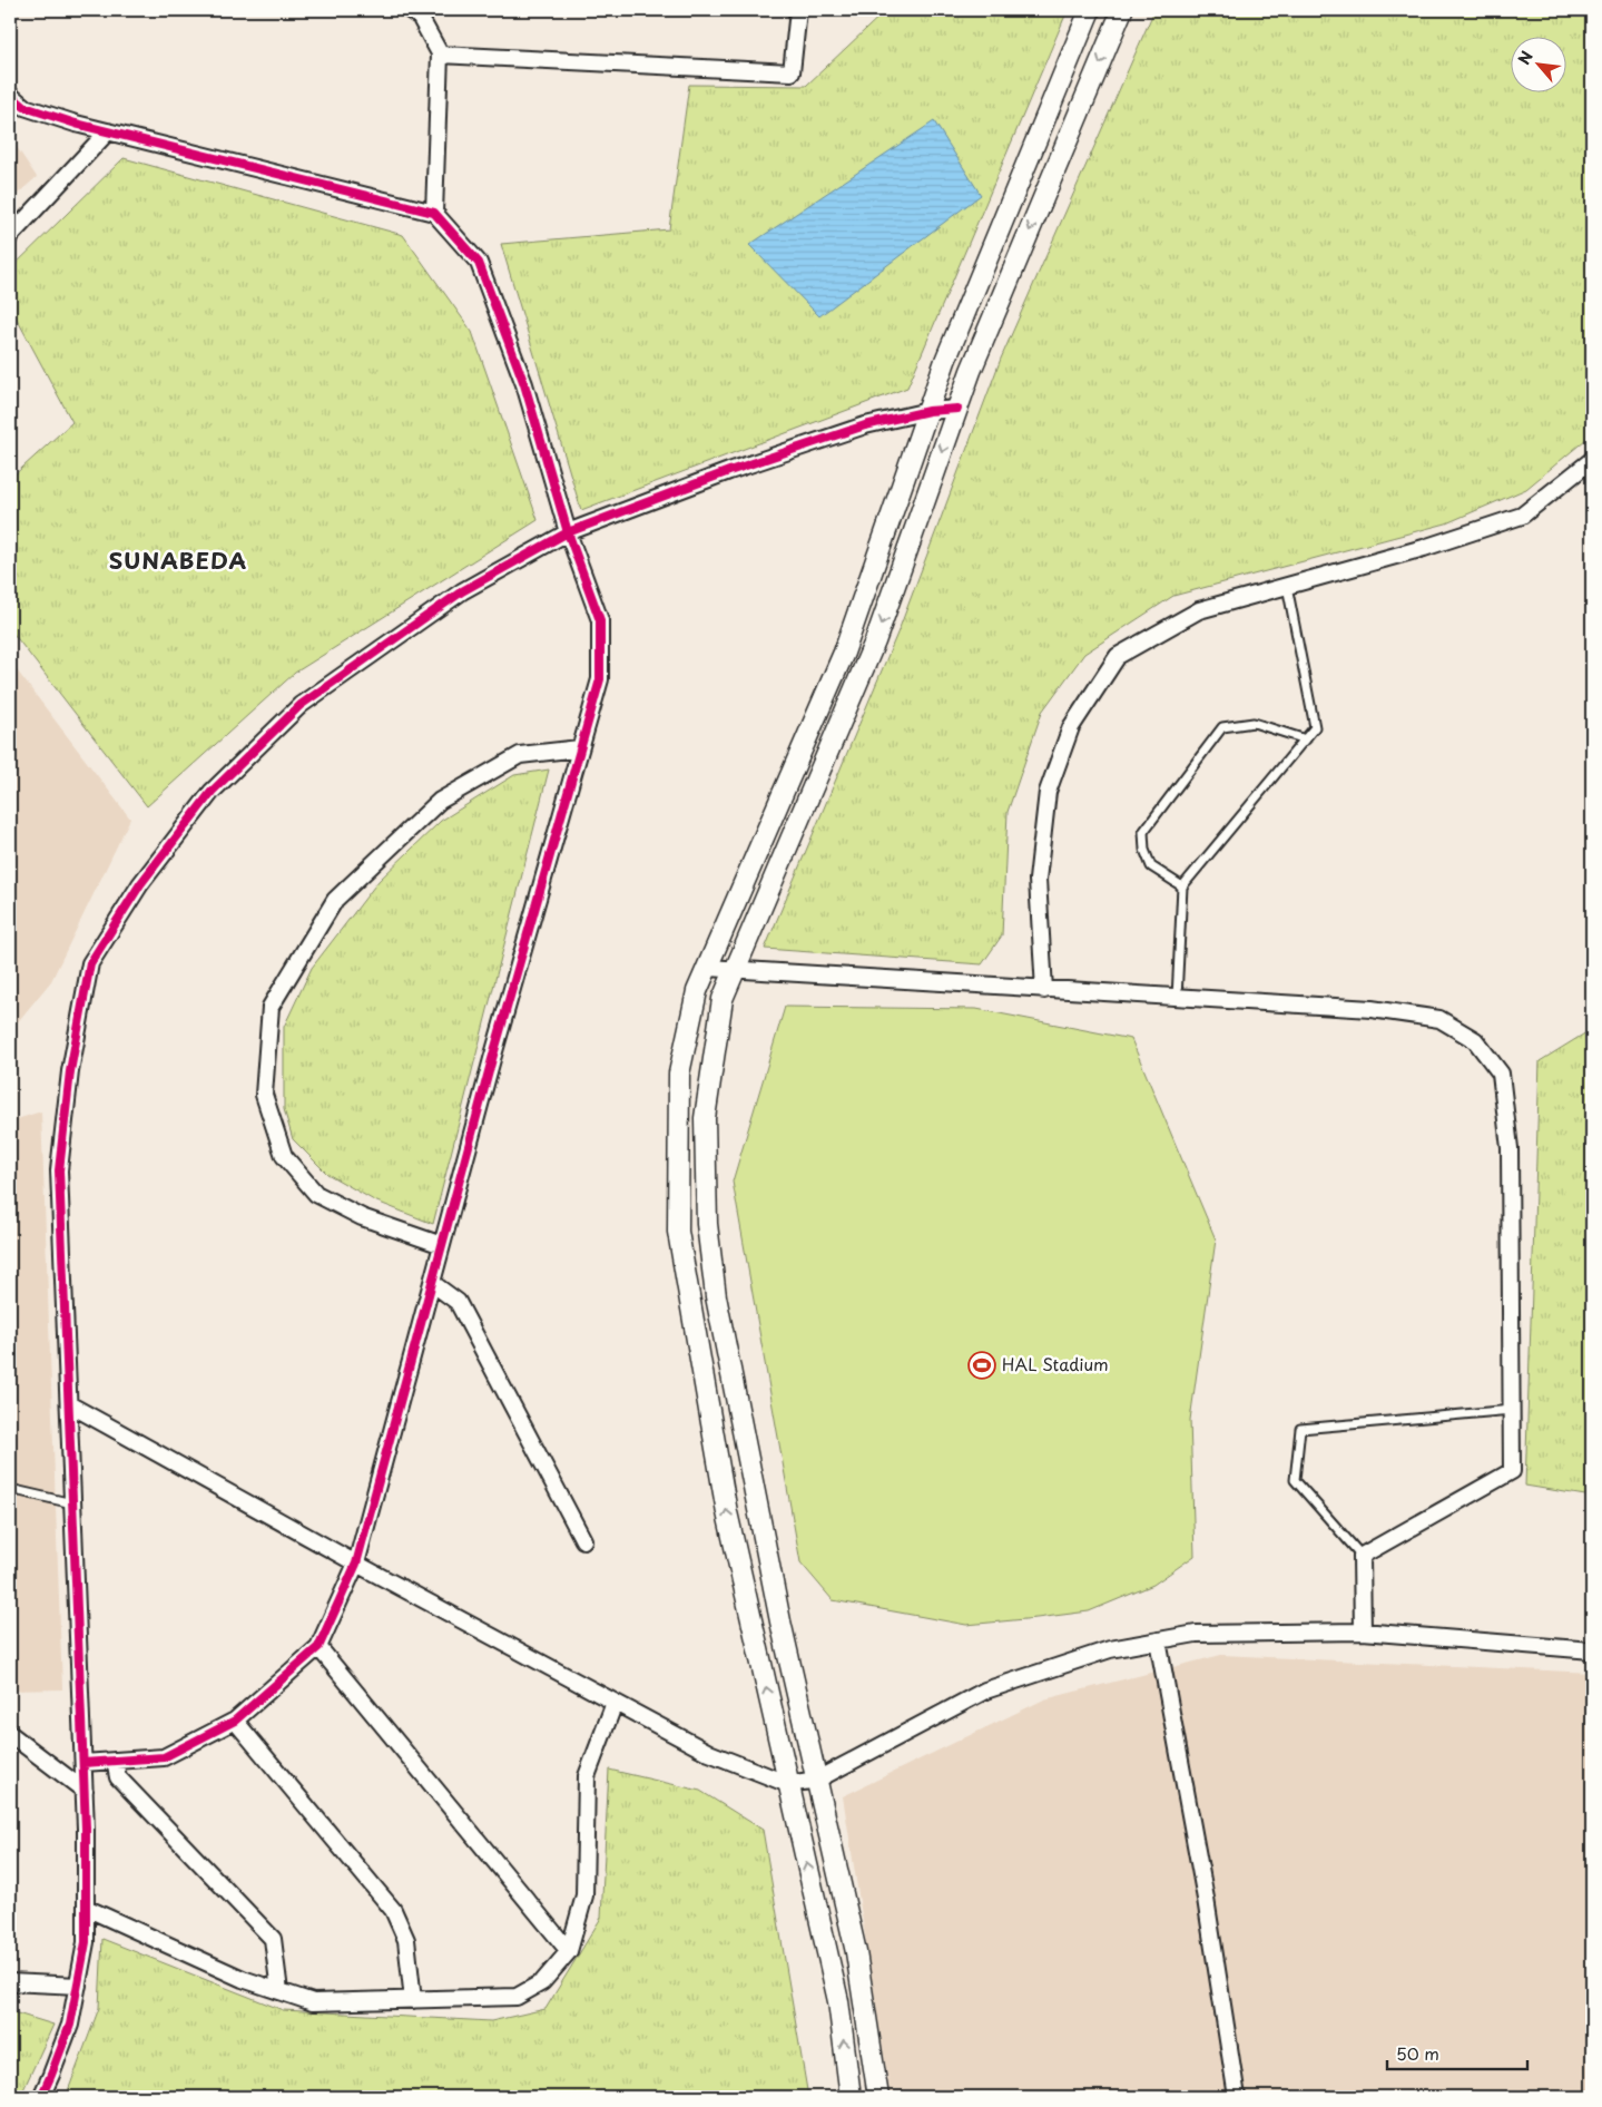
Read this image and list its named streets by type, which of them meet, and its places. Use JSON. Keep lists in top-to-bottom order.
{
  "districts": ["SUNABEDA"],
  "places": {
    "sports": ["HAL Stadium"]
  },
  "scale_bar": "50 m",
  "north": "top left"
}
